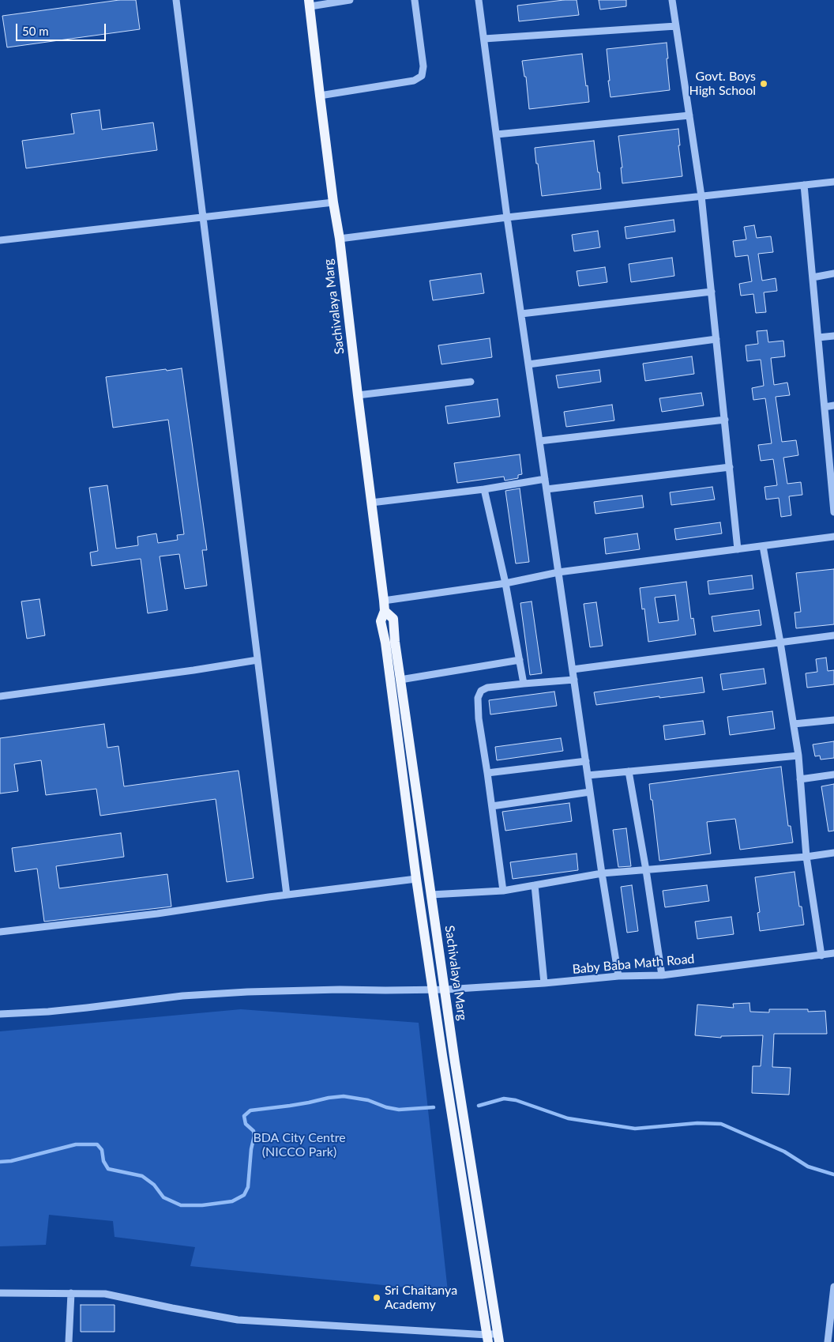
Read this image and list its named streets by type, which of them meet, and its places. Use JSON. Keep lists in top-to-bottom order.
{
  "streets": {
    "main road": ["Sachivalaya Marg"],
    "street": ["Baby Baba Math Road"]
  },
  "crossings": [
    ["Sachivalaya Marg", "Baby Baba Math Road"]
  ],
  "parks": ["BDA City Centre (NICCO Park)"],
  "places": ["Govt. Boys High School", "Sri Chaitanya Academy"],
  "scale_bar": "50 m"
}
